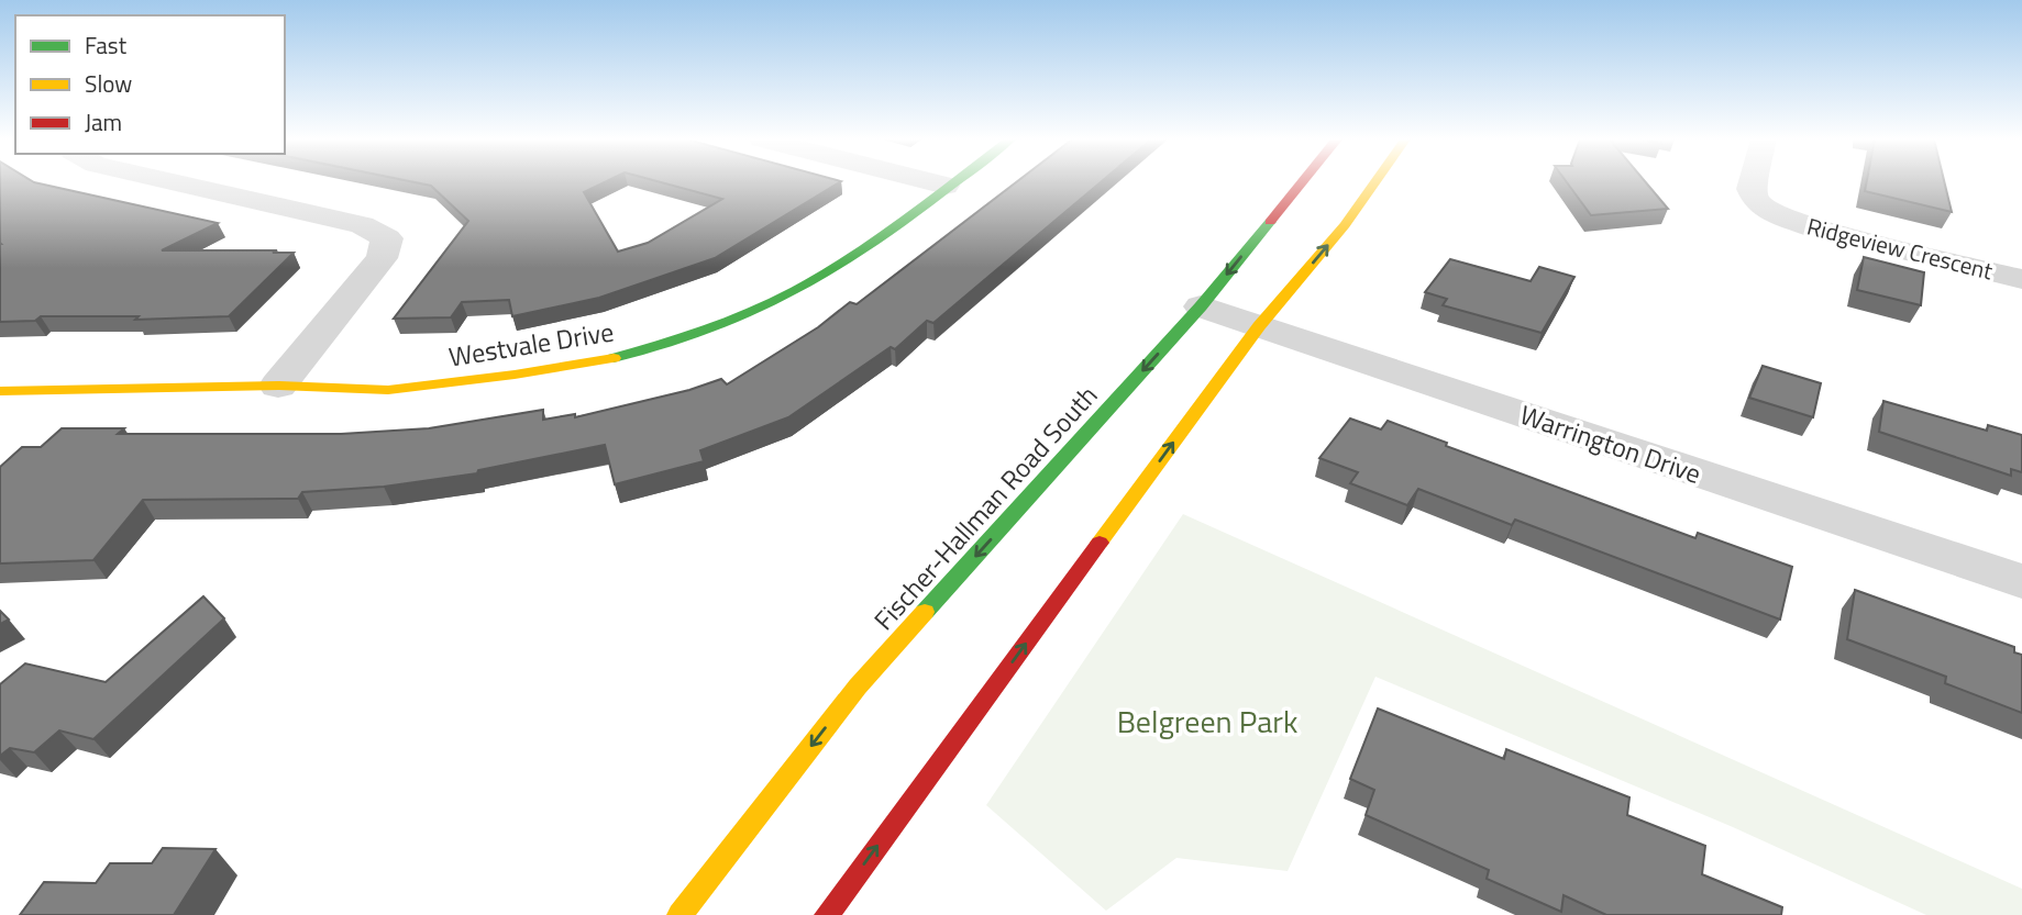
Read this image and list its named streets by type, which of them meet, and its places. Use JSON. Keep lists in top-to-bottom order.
{
  "streets": {
    "main road": ["Westvale Drive", "Fischer-Hallman Road South"],
    "street": ["Ridgeview Crescent", "Warrington Drive"]
  },
  "crossings": [
    ["Warrington Drive", "Fischer-Hallman Road South"]
  ],
  "parks": ["Belgreen Park"],
  "legend": ["Fast", "Slow", "Jam"]
}
